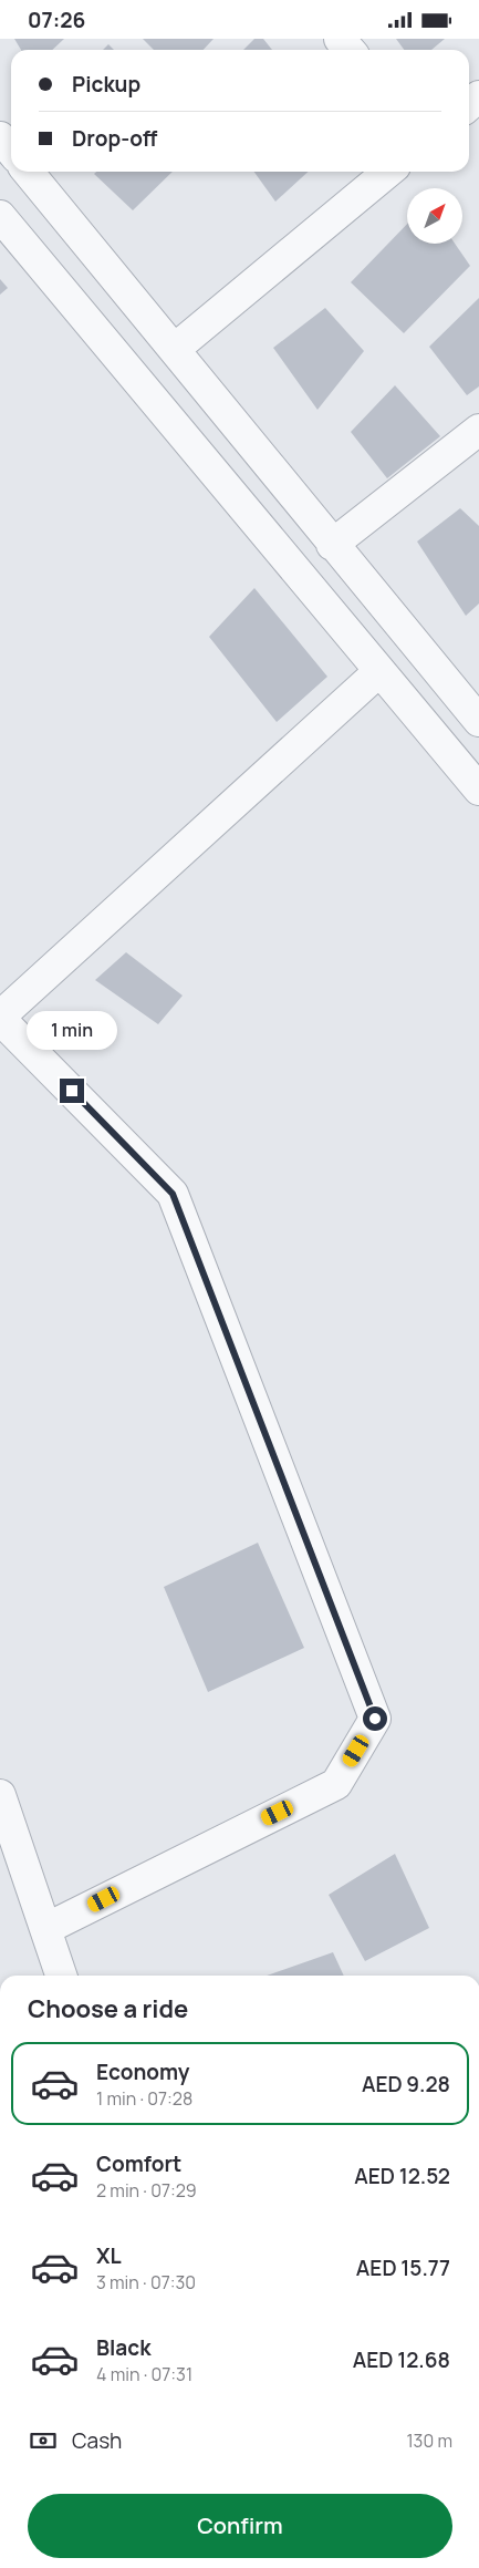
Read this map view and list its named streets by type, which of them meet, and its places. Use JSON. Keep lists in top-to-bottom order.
{
  "north": "top right",
  "page": {
    "status": "07:26",
    "banner": ["Pickup", "Drop-off"],
    "bubble": "1 min",
    "heading": "Choose a ride",
    "list": [
      {
        "name": "Economy",
        "note": "1 min · 07:28",
        "value": "AED 9.28"
      },
      {
        "name": "Comfort",
        "note": "2 min · 07:29",
        "value": "AED 12.52"
      },
      {
        "name": "XL",
        "note": "3 min · 07:30",
        "value": "AED 15.77"
      },
      {
        "name": "Black",
        "note": "4 min · 07:31",
        "value": "AED 12.68"
      }
    ],
    "pay": ["Cash", "130 m"],
    "buttons": "Confirm"
  }
}
